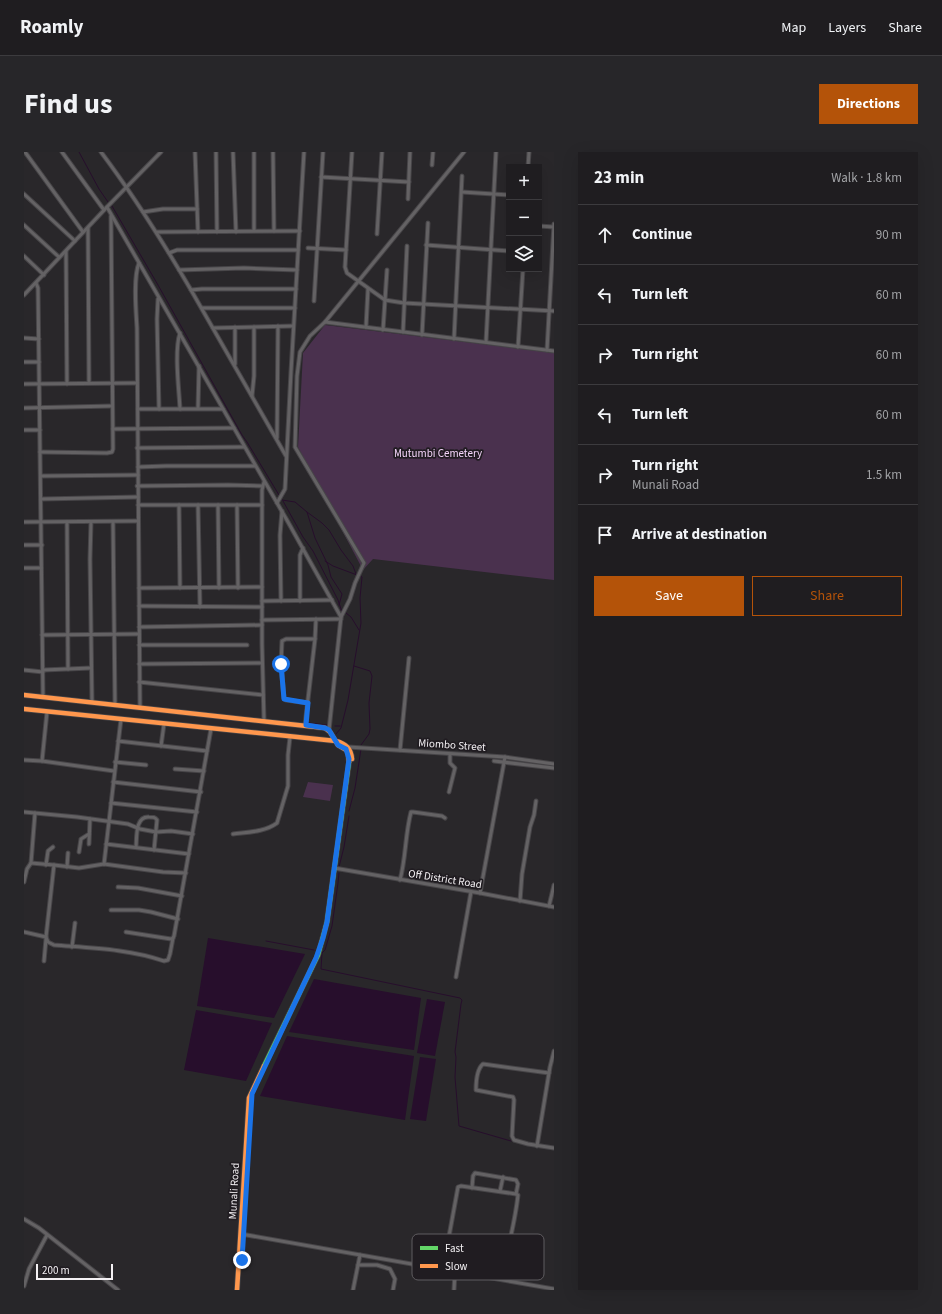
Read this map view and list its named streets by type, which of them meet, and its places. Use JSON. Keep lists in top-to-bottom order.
{
  "streets": {
    "main road": ["Munali Road"],
    "street": ["Miombo Street", "Off District Road"]
  },
  "crossings": [
    ["Miombo Street", "Munali Road"],
    ["Off District Road", "Munali Road"]
  ],
  "parks": ["Mutumbi Cemetery"],
  "legend": ["Fast", "Slow"],
  "scale_bar": "200 m",
  "page": {
    "header": "Roamly",
    "nav": ["Map", "Layers", "Share"],
    "title": "Find us",
    "buttons": [
      "Directions",
      ["Save", "Share"]
    ],
    "heading": ["23 min", "Walk · 1.8 km"],
    "map_buttons": ["+", "−"],
    "list": [
      ["Continue", "90 m"],
      ["Turn left", "60 m"],
      ["Turn right", "60 m"],
      ["Turn left", "60 m"],
      ["Turn right", "Munali Road", "1.5 km"],
      "Arrive at destination"
    ],
    "scale": "200 m"
  }
}
